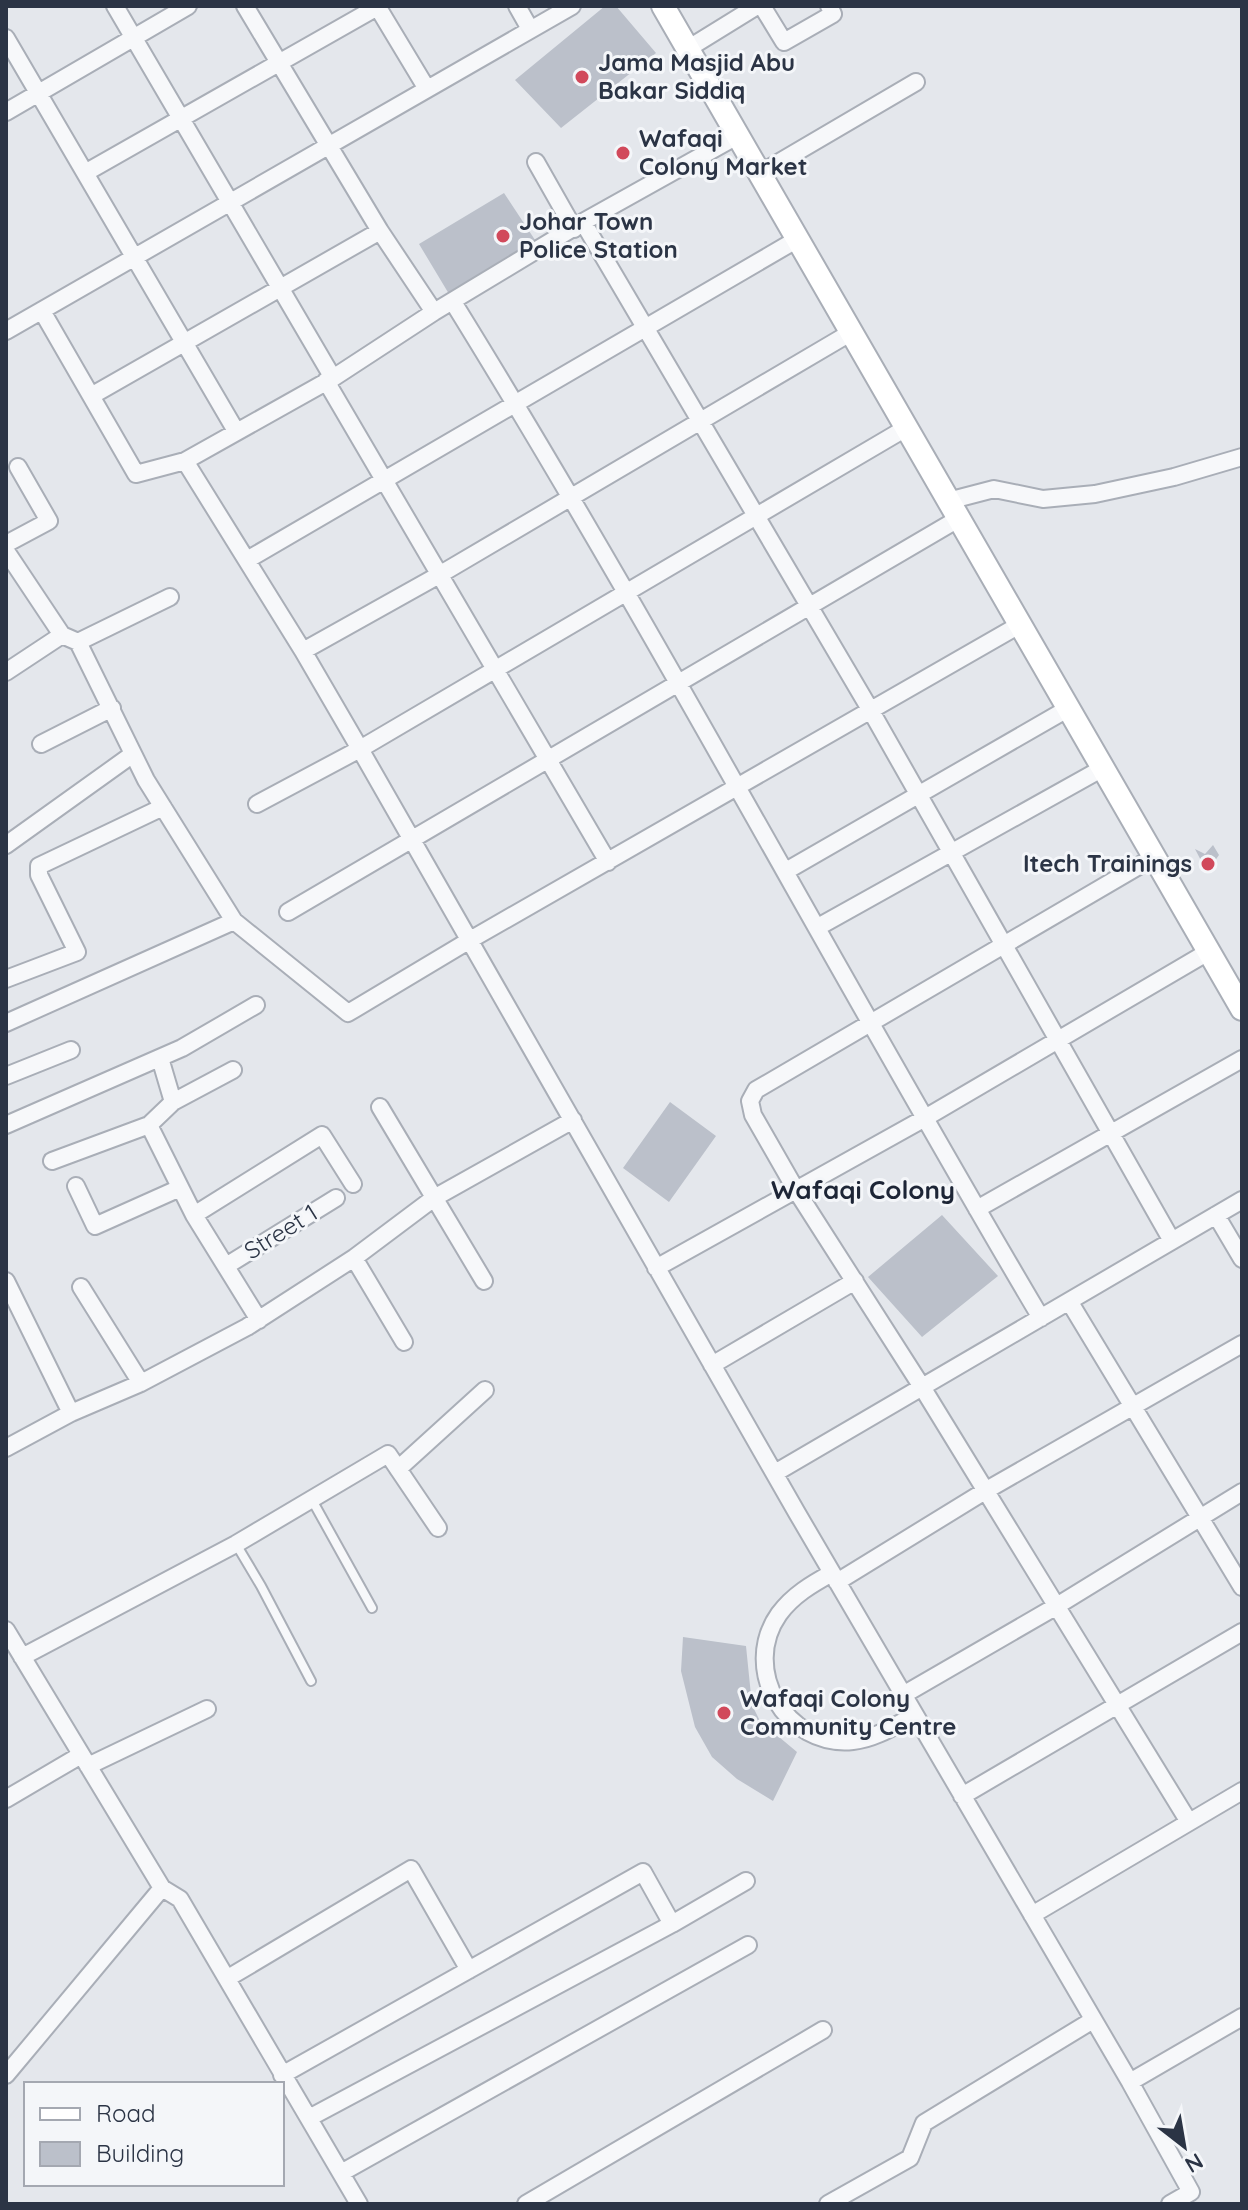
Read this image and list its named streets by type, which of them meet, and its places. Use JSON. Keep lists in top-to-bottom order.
{
  "streets": {
    "street": ["Street 1"]
  },
  "districts": ["Wafaqi Colony"],
  "places": [
    "Jama Masjid Abu Bakar Siddiq",
    "Wafaqi Colony Market",
    "Johar Town Police Station",
    "Itech Trainings",
    "Wafaqi Colony Community Centre"
  ],
  "legend": ["Road", "Building"],
  "north": "bottom right"
}
